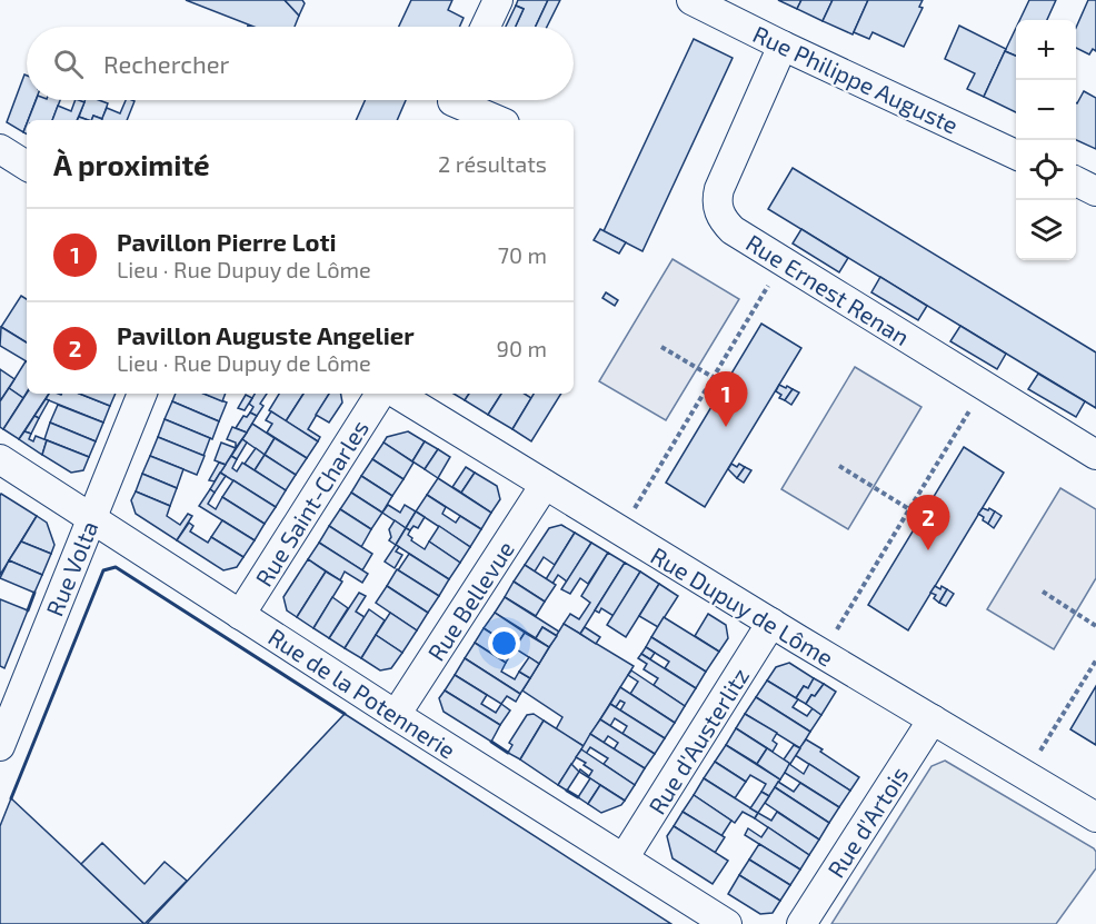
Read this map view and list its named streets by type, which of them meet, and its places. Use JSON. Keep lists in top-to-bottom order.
{
  "streets": {
    "street": [
      "Rue Philippe Auguste",
      "Rue Ernest Renan",
      "Rue Saint-Charles",
      "Rue Volta",
      "Rue Bellevue",
      "Rue Dupuy de Lôme",
      "Rue de la Potennerie",
      "Rue d'Austerlitz",
      "Rue d'Artois"
    ]
  },
  "crossings": [
    ["Rue Philippe Auguste", "Rue Ernest Renan"],
    ["Rue Saint-Charles", "Rue de la Potennerie"],
    ["Rue Volta", "Rue de la Potennerie"],
    ["Rue Bellevue", "Rue Dupuy de Lôme"],
    ["Rue Bellevue", "Rue de la Potennerie"],
    ["Rue Dupuy de Lôme", "Rue d'Austerlitz"],
    ["Rue Dupuy de Lôme", "Rue d'Artois"],
    ["Rue de la Potennerie", "Rue d'Austerlitz"]
  ],
  "page": {
    "map_buttons": ["+", "−"],
    "search": "Rechercher",
    "heading": ["À proximité", "2 résultats"],
    "list": [
      {
        "mark": "1",
        "name": "Pavillon Pierre Loti",
        "note": "Lieu · Rue Dupuy de Lôme",
        "value": "70 m"
      },
      {
        "mark": "2",
        "name": "Pavillon Auguste Angelier",
        "note": "Lieu · Rue Dupuy de Lôme",
        "value": "90 m"
      }
    ],
    "pins": ["1", "2"]
  }
}
